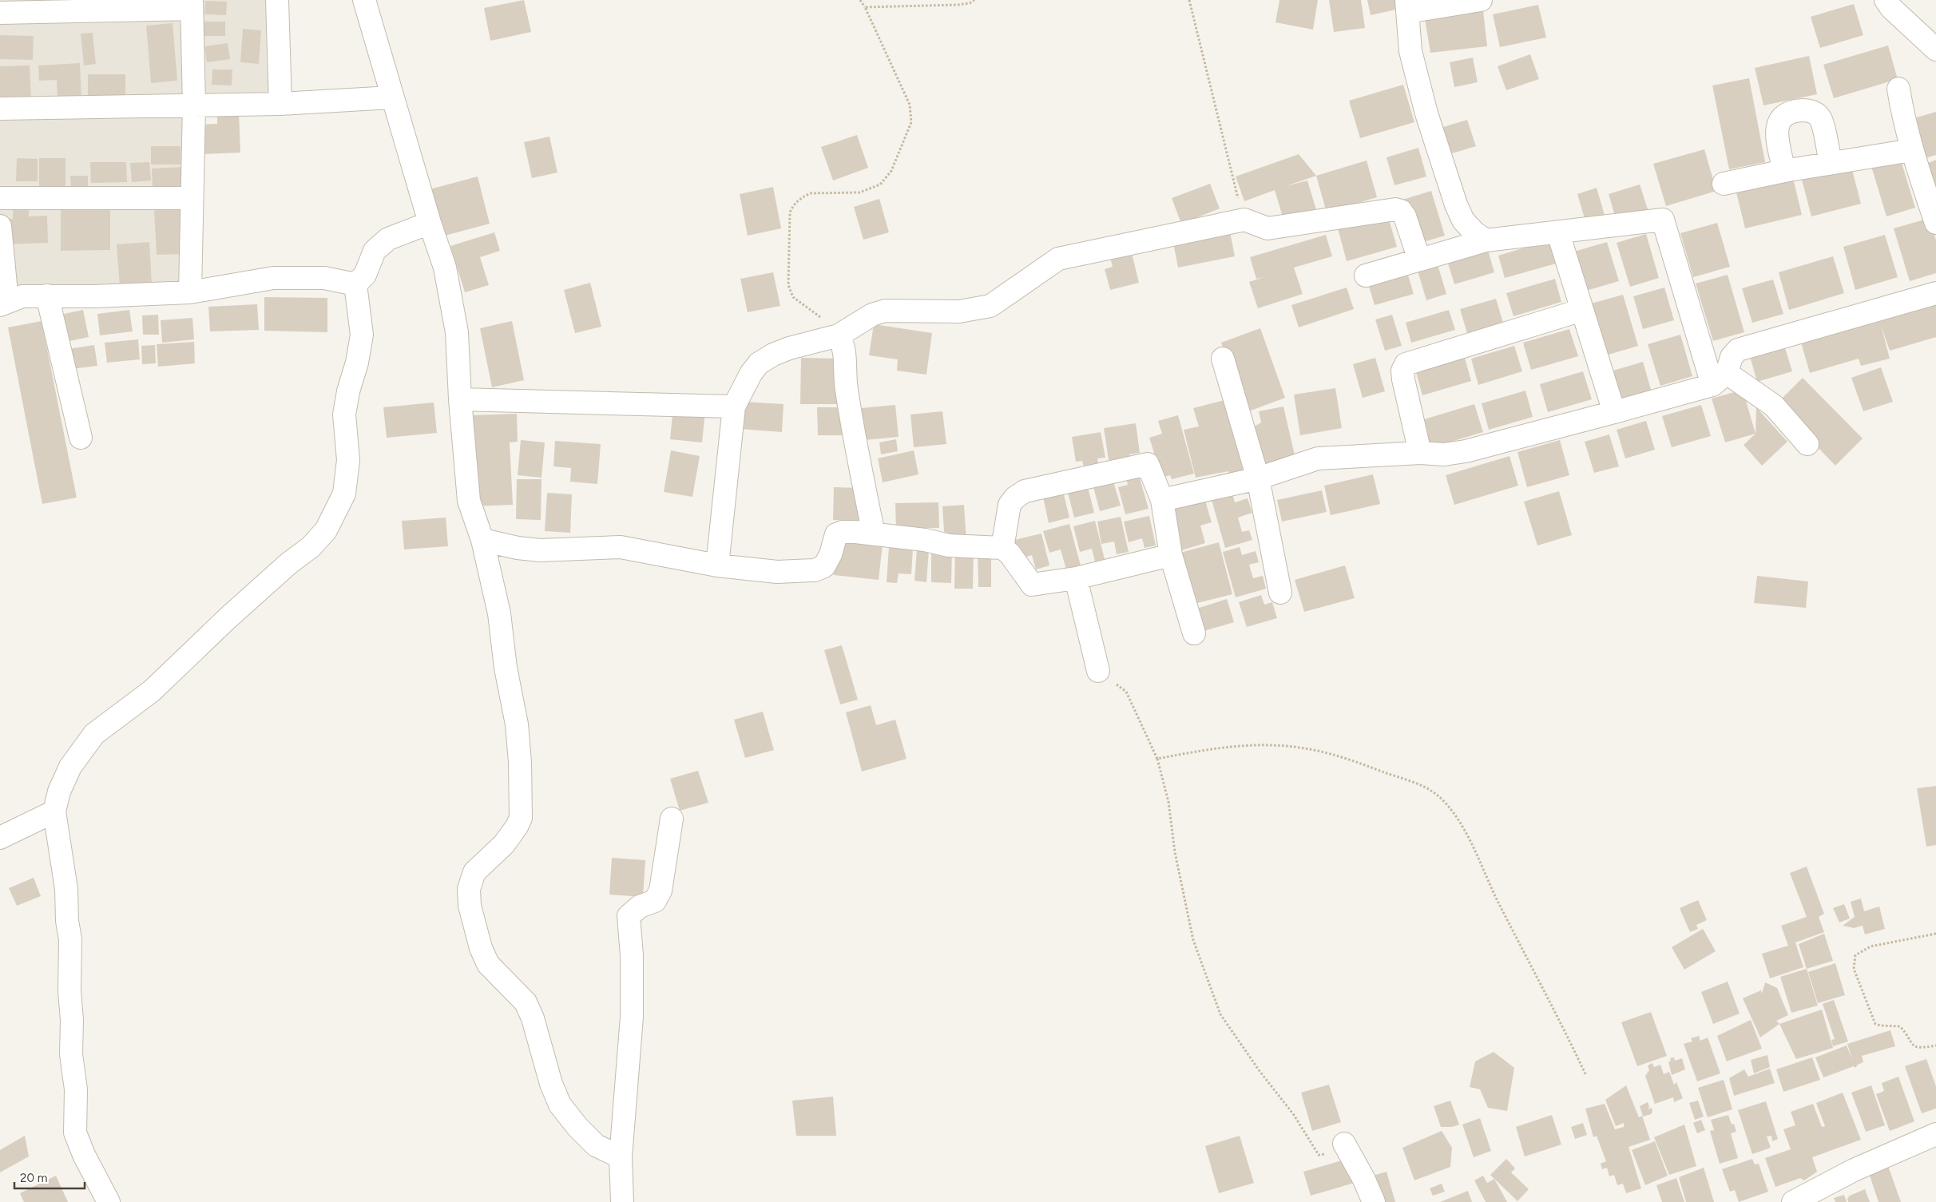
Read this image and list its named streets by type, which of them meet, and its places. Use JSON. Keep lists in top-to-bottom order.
{
  "scale_bar": "20 m"
}
